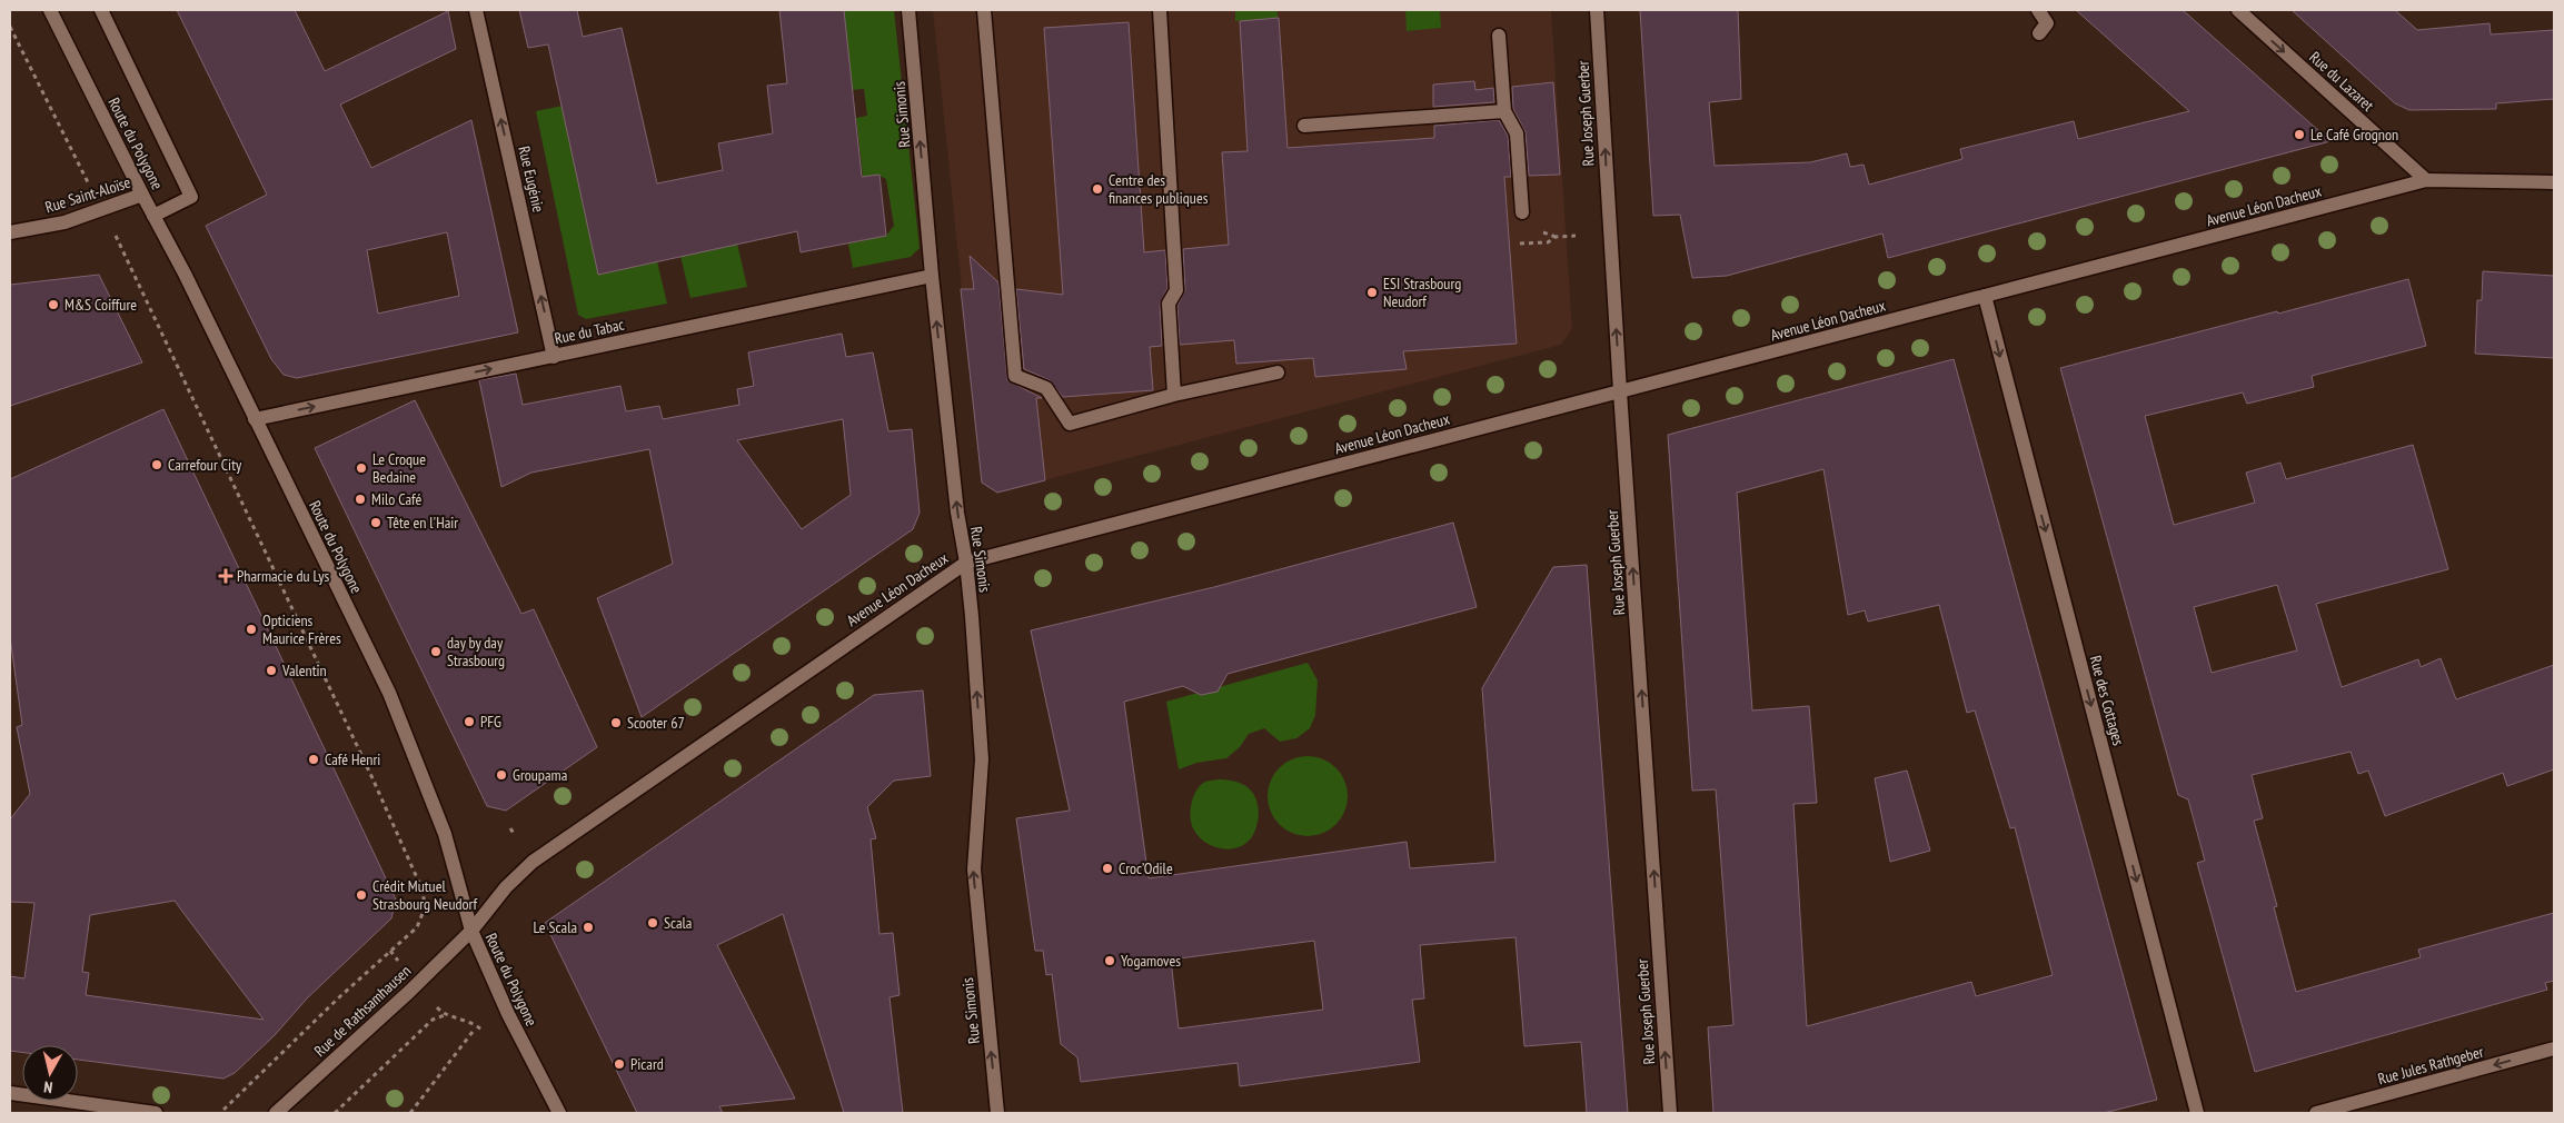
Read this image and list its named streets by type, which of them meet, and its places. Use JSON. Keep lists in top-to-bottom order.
{
  "streets": {
    "street": [
      "Rue du Lazaret",
      "Rue Joseph Guerber",
      "Rue Simonis",
      "Route du Polygone",
      "Rue Eugénie",
      "Rue Saint-Aloïse",
      "Avenue Léon Dacheux",
      "Rue du Tabac",
      "Rue des Cottages",
      "Rue de Rathsamhausen",
      "Rue Jules Rathgeber"
    ]
  },
  "crossings": [
    ["Rue du Lazaret", "Avenue Léon Dacheux"],
    ["Rue Joseph Guerber", "Avenue Léon Dacheux"],
    ["Rue Simonis", "Avenue Léon Dacheux"],
    ["Rue Simonis", "Rue du Tabac"],
    ["Route du Polygone", "Rue Saint-Aloïse"],
    ["Route du Polygone", "Avenue Léon Dacheux"],
    ["Route du Polygone", "Rue du Tabac"],
    ["Route du Polygone", "Rue de Rathsamhausen"],
    ["Rue Eugénie", "Rue du Tabac"],
    ["Avenue Léon Dacheux", "Rue des Cottages"],
    ["Avenue Léon Dacheux", "Rue de Rathsamhausen"]
  ],
  "one_way": [
    "Rue du Lazaret",
    "Rue Joseph Guerber",
    "Rue Simonis",
    "Rue Eugénie",
    "Rue du Tabac",
    "Rue des Cottages",
    "Rue Jules Rathgeber"
  ],
  "places": {
    "other": [
      "Le Café Grognon",
      "Centre des finances publiques",
      "ESI Strasbourg Neudorf",
      "M&S Coiffure",
      "Carrefour City",
      "Le Croque Bedaine",
      "Milo Café",
      "Tête en l'Hair",
      "Opticiens Maurice Frères",
      "day by day Strasbourg",
      "Valentin",
      "PFG",
      "Scooter 67",
      "Café Henri",
      "Groupama",
      "Croc’Odile",
      "Crédit Mutuel Strasbourg Neudorf",
      "Scala",
      "Le Scala",
      "Yogamoves",
      "Picard"
    ],
    "health": ["Pharmacie du Lys"]
  },
  "north": "bottom"
}
